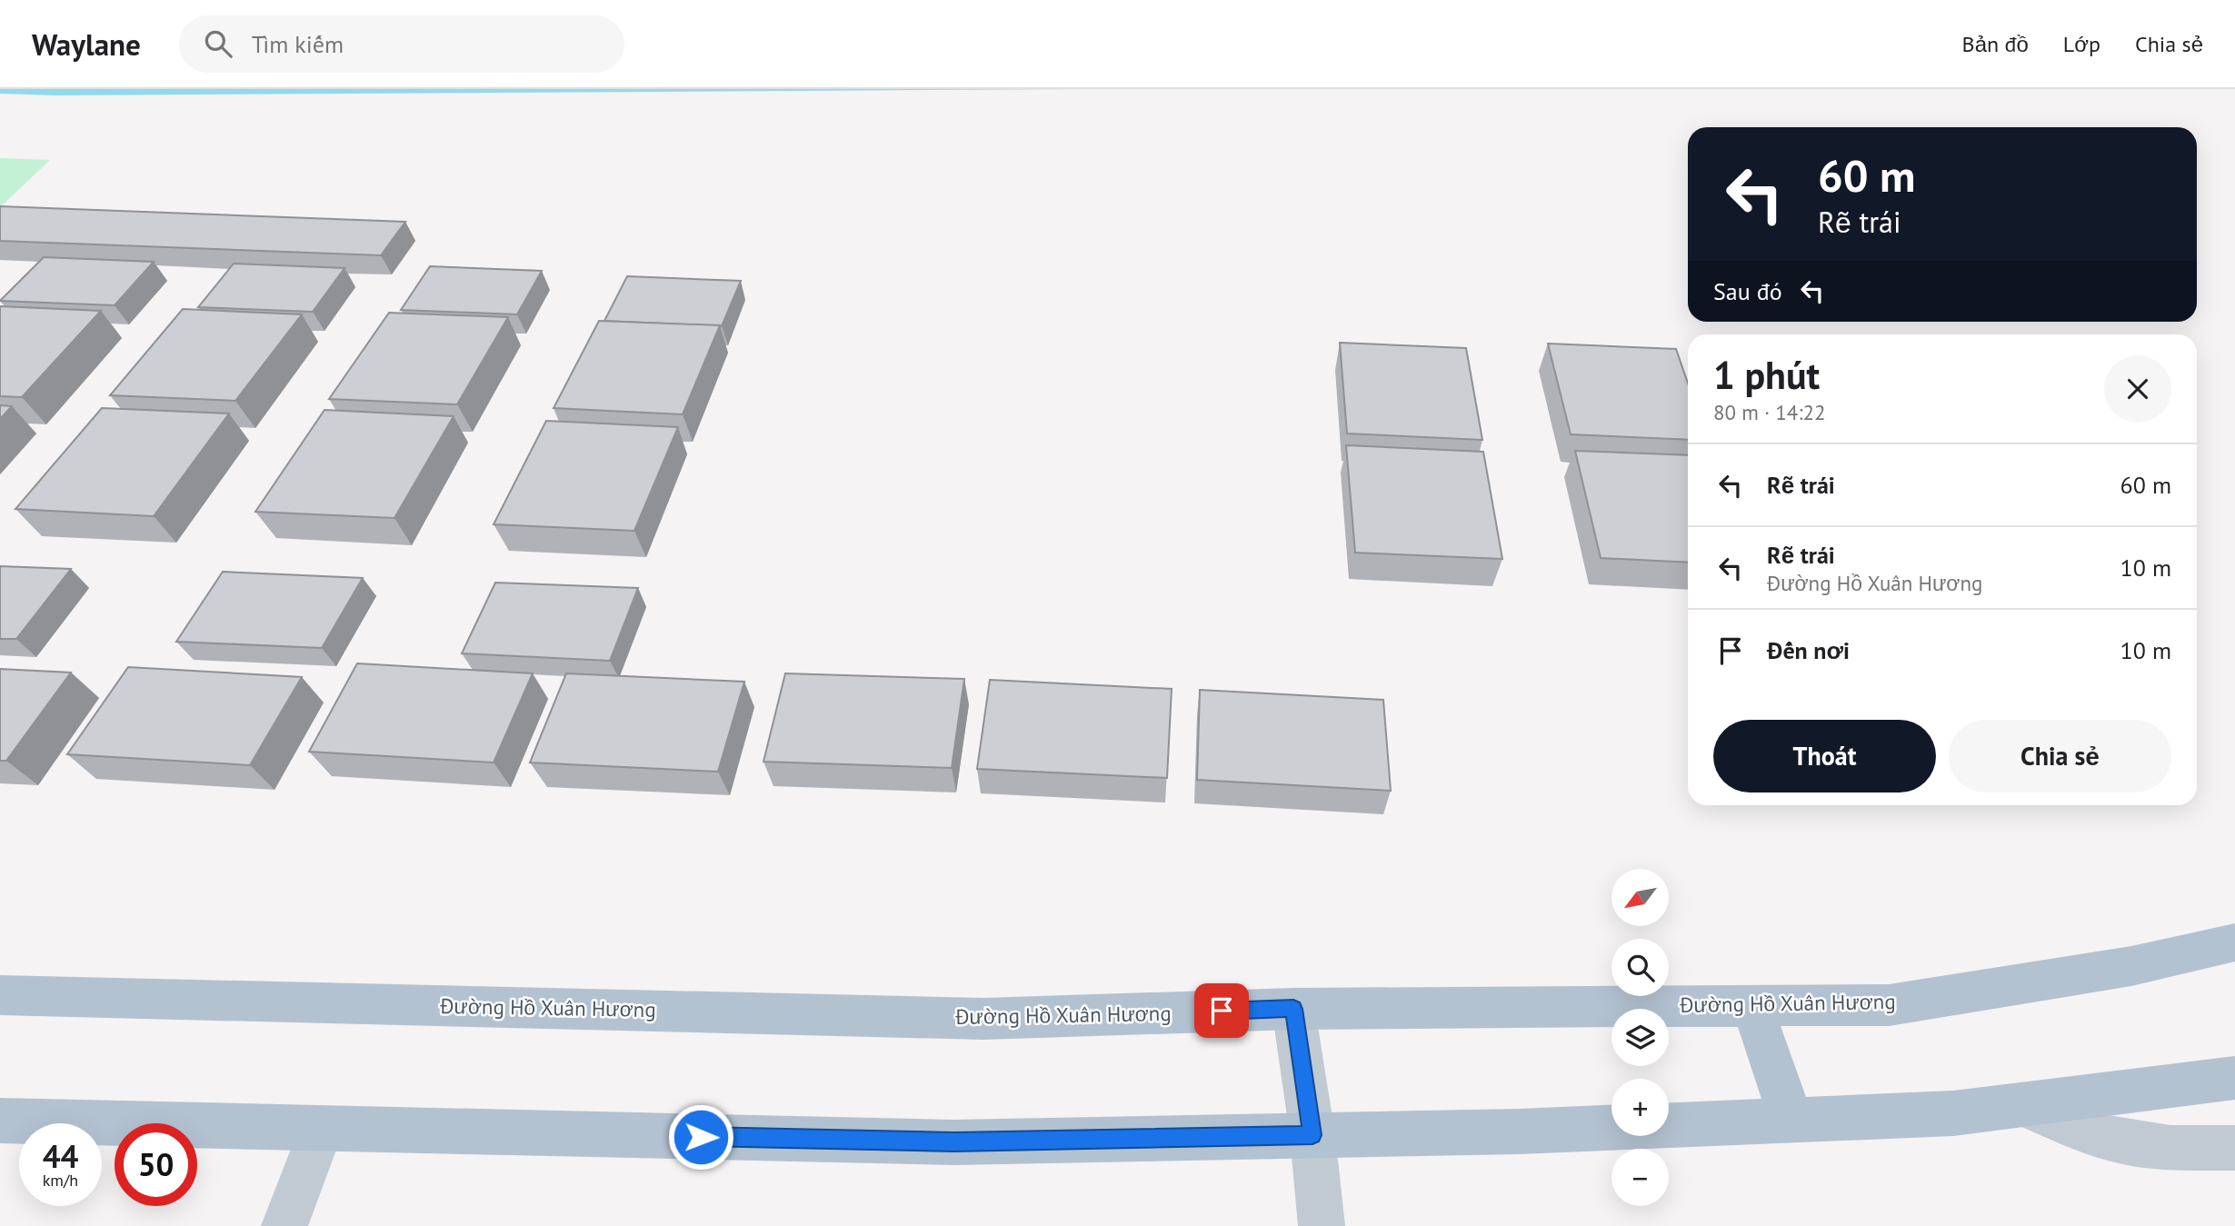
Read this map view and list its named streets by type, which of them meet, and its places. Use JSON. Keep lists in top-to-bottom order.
{
  "streets": {
    "main road": ["Đường Hồ Xuân Hương"]
  },
  "north": "bottom left",
  "page": {
    "header": "Waylane",
    "search": "Tìm kiếm",
    "nav": ["Bản đồ", "Lớp", "Chia sẻ"],
    "turn": ["60 m", "Rẽ trái"],
    "then": "Sau đó",
    "heading": ["1 phút", "80 m · 14:22"],
    "list": [
      {
        "name": "Rẽ trái",
        "value": "60 m"
      },
      {
        "name": "Rẽ trái",
        "note": "Đường Hồ Xuân Hương",
        "value": "10 m"
      },
      {
        "name": "Đến nơi",
        "value": "10 m"
      }
    ],
    "buttons": ["Thoát", "Chia sẻ"],
    "map_buttons": ["+", "−"],
    "speed": "44 km/h",
    "limit": "50"
  }
}
